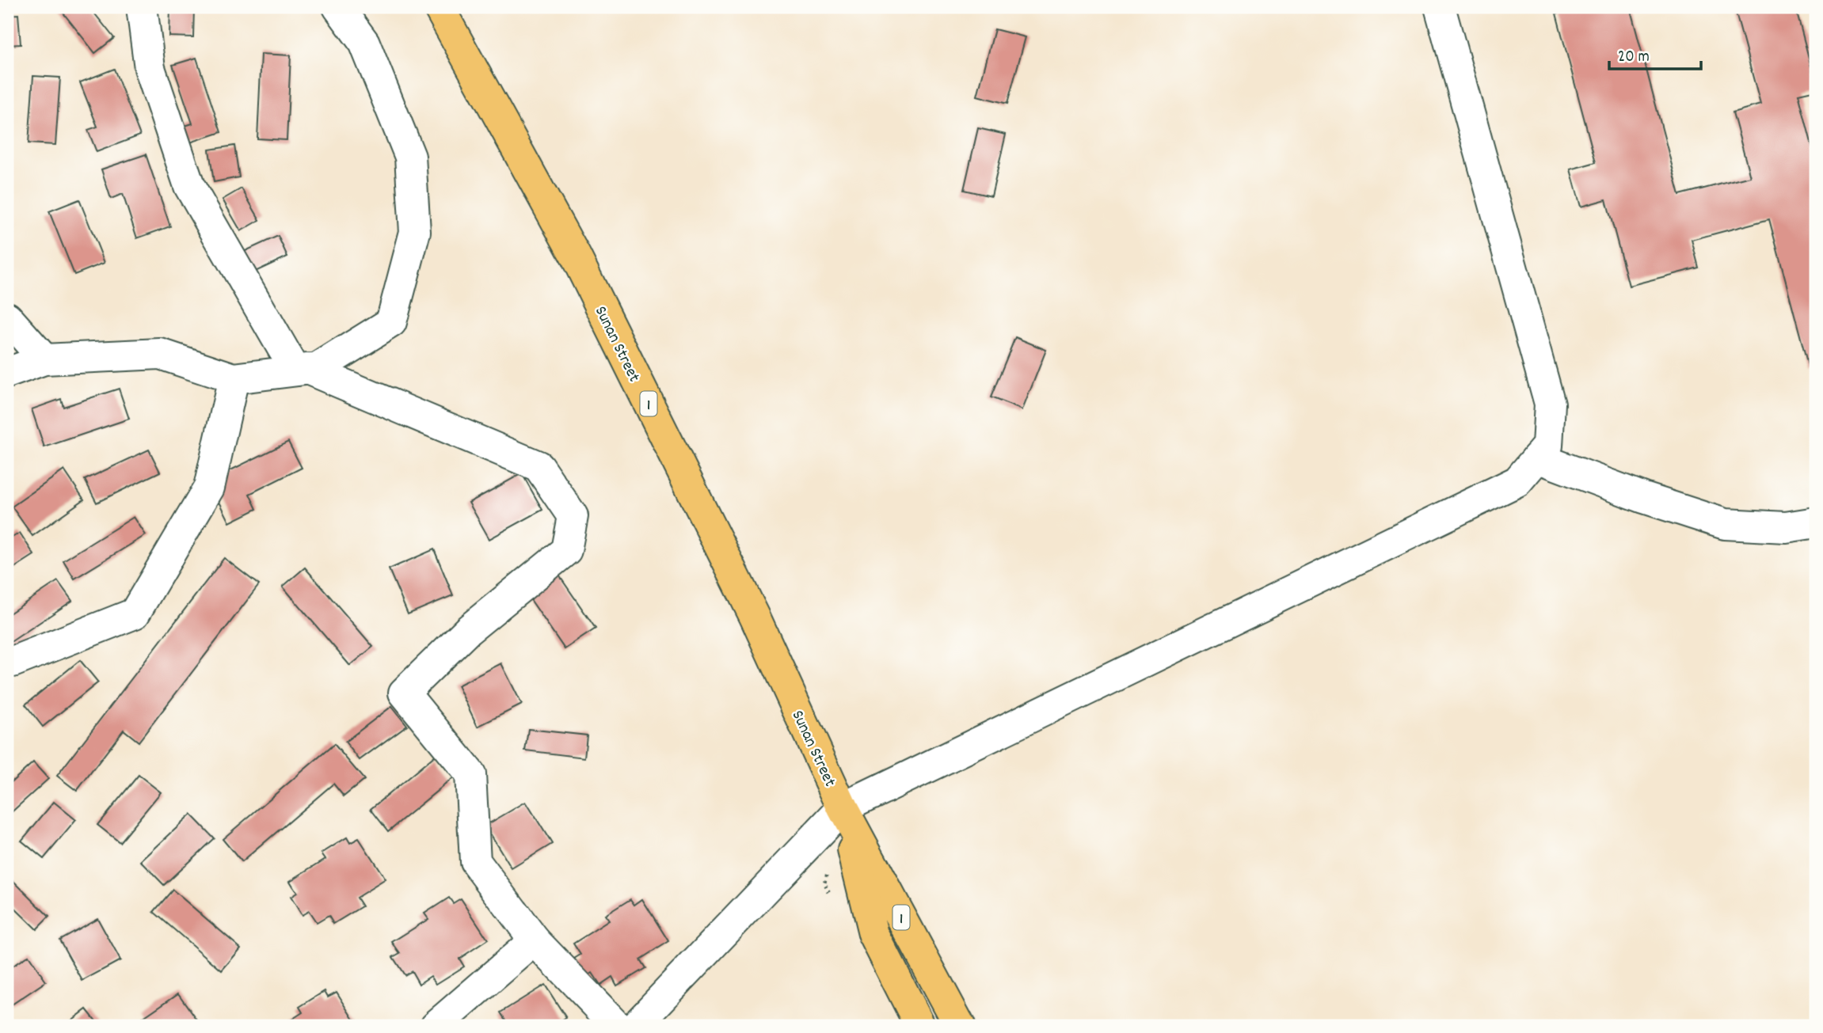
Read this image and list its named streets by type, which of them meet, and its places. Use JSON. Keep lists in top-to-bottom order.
{
  "streets": {
    "main road": ["Sunan Street", "1"]
  },
  "scale_bar": "20 m"
}
